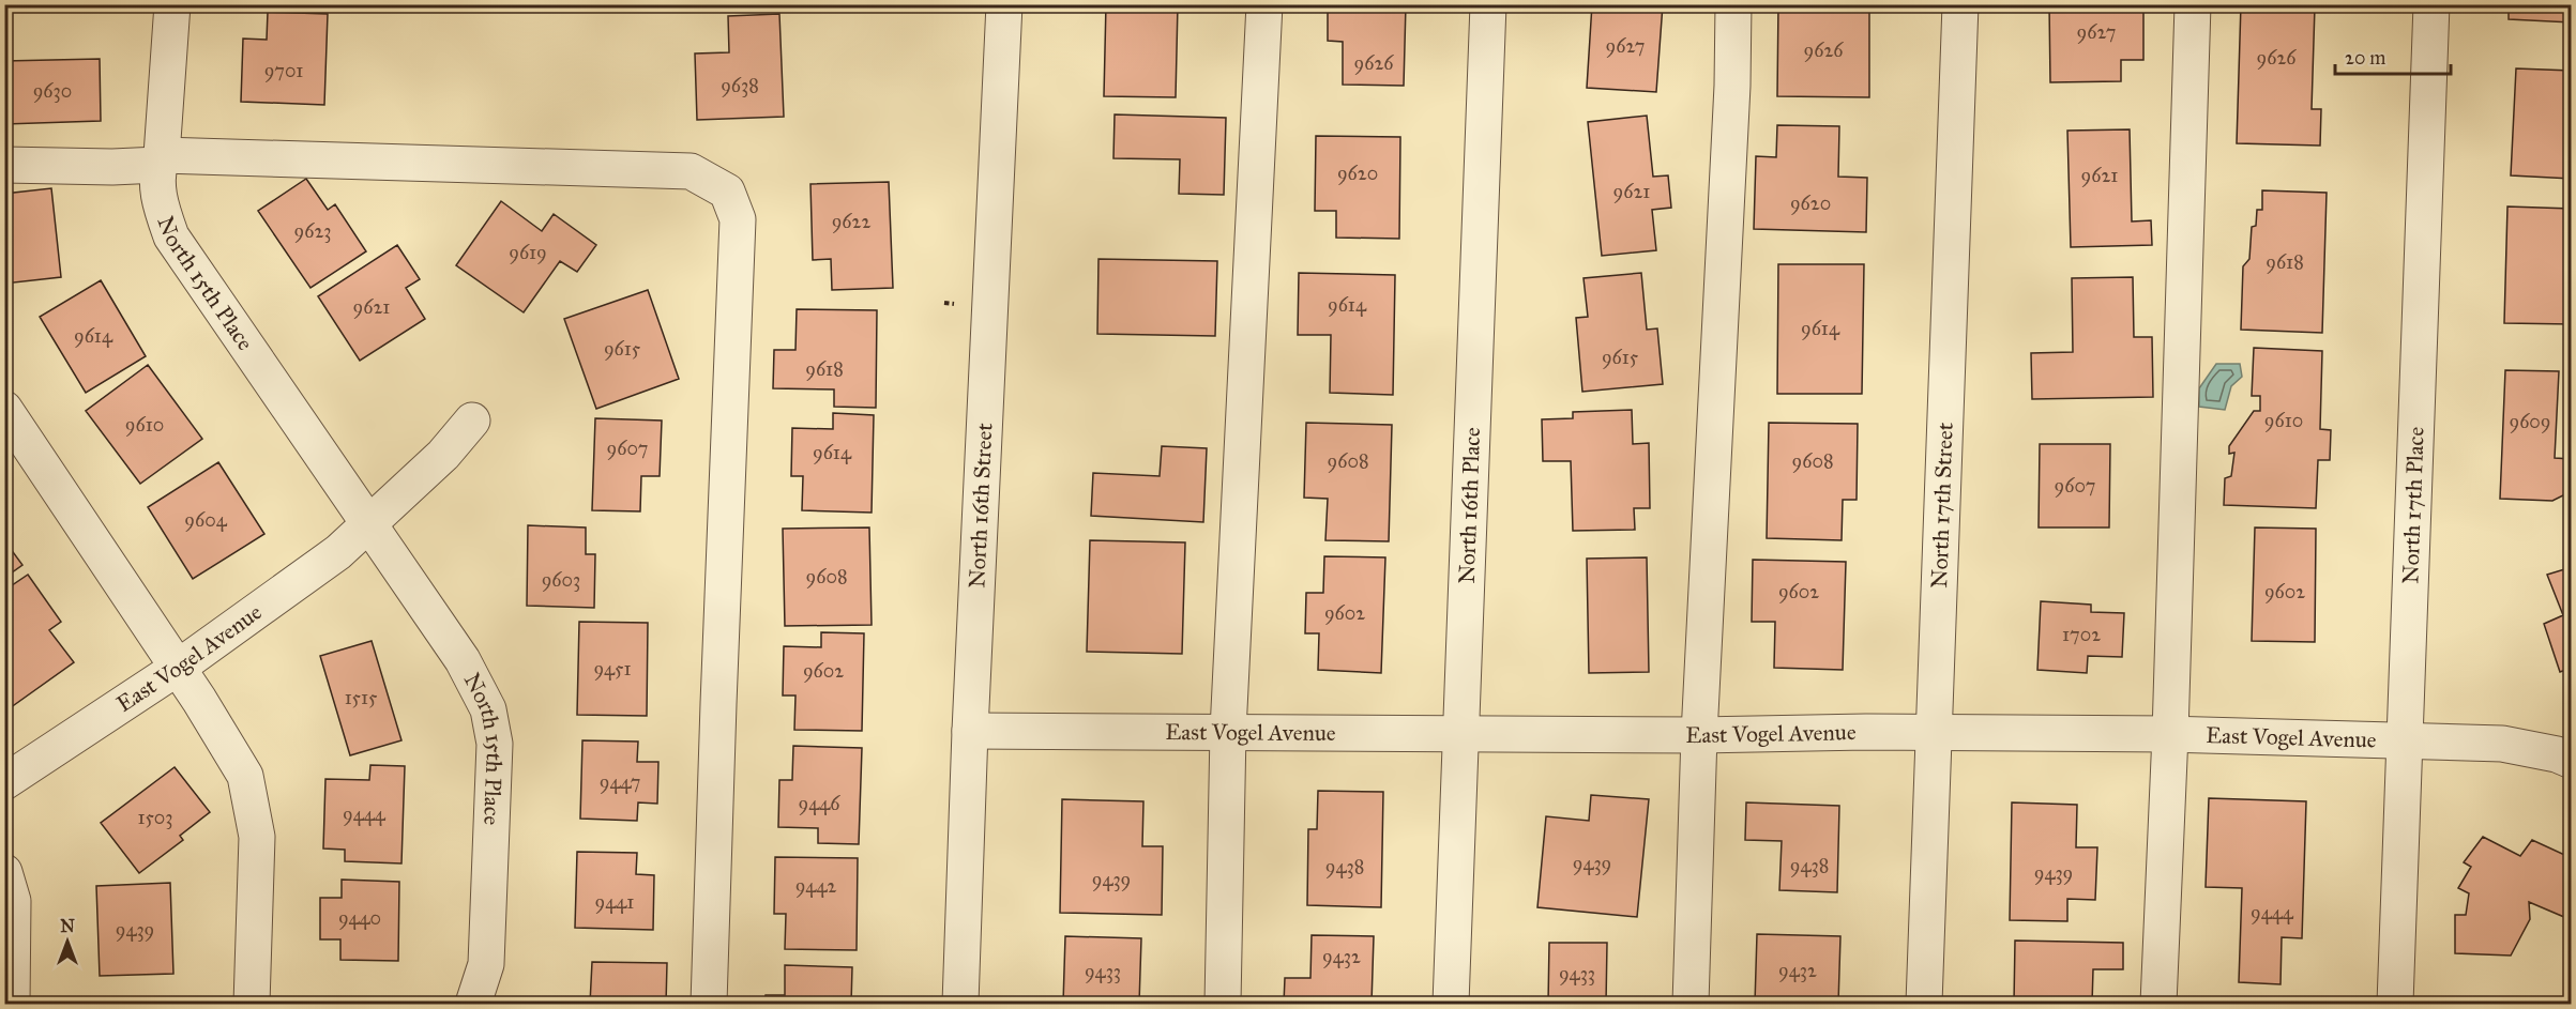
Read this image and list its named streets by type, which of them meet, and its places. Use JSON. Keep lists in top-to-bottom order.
{
  "streets": {
    "street": [
      "North 15th Place",
      "North 16th Street",
      "North 17th Street",
      "North 16th Place",
      "North 17th Place",
      "East Vogel Avenue"
    ]
  },
  "crossings": [
    ["North 15th Place", "East Vogel Avenue"],
    ["North 16th Street", "East Vogel Avenue"],
    ["North 17th Street", "East Vogel Avenue"],
    ["North 16th Place", "East Vogel Avenue"],
    ["North 17th Place", "East Vogel Avenue"]
  ],
  "house_numbers": [
    "9627",
    "9627",
    "9626",
    "9626",
    "9626",
    "9701",
    "9638",
    "9630",
    "9620",
    "9621",
    "9621",
    "9620",
    "9622",
    "9623",
    "9619",
    "9618",
    "9614",
    "9621",
    "9614",
    "9614",
    "9615",
    "9615",
    "9618",
    "9610",
    "9609",
    "9610",
    "9607",
    "9614",
    "9608",
    "9608",
    "9607",
    "9604",
    "9608",
    "9603",
    "9602",
    "9602",
    "9602",
    "1702",
    "9451",
    "9602",
    "1515",
    "9447",
    "9446",
    "9444",
    "1503",
    "9439",
    "9438",
    "9438",
    "9439",
    "9439",
    "9442",
    "9441",
    "9444",
    "9440",
    "9439",
    "9432",
    "9432",
    "9433",
    "9433"
  ],
  "scale_bar": "20 m",
  "north": "top"
}
